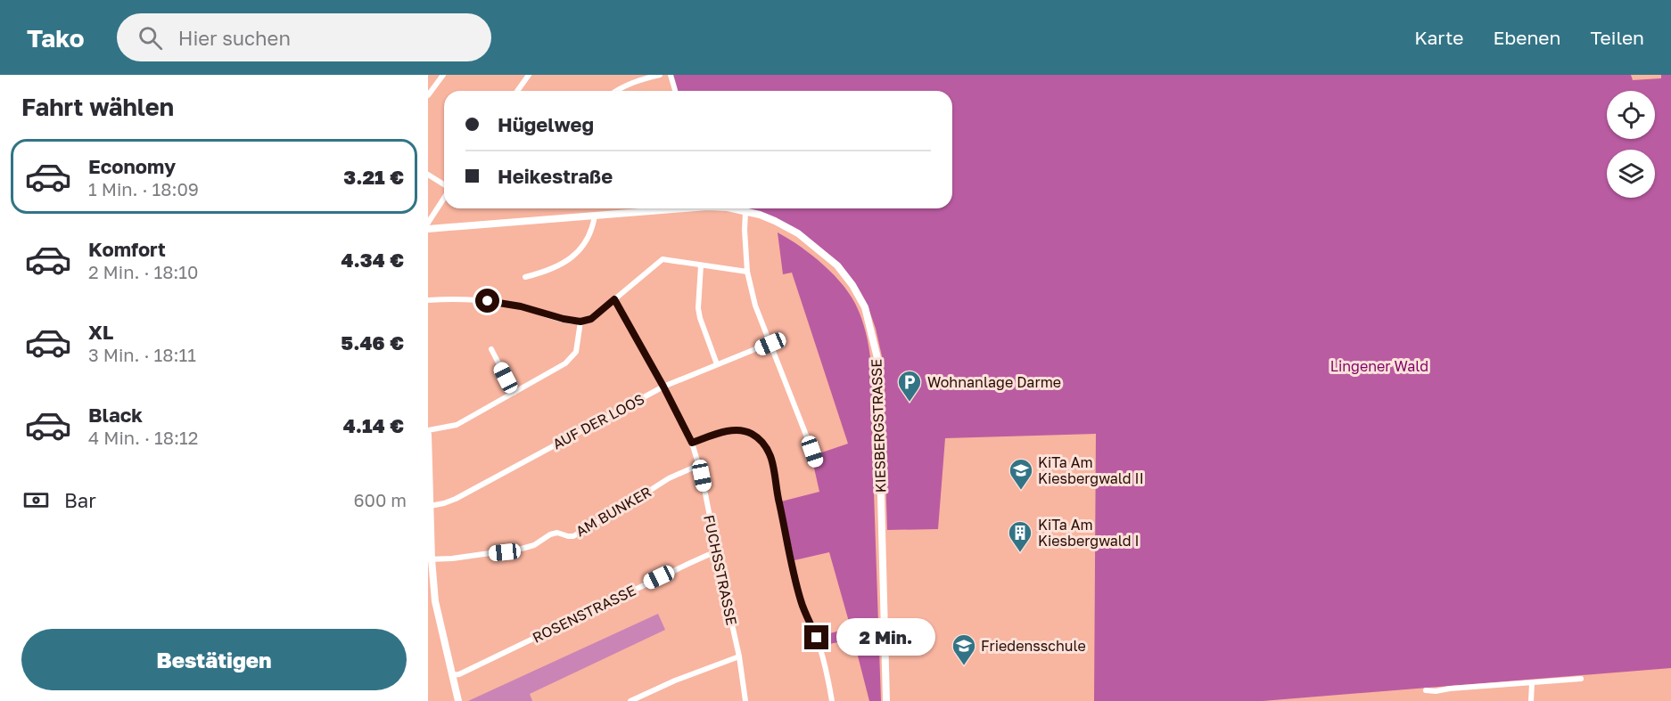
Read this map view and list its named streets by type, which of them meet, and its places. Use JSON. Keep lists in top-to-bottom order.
{
  "streets": {
    "street": [
      "AUF DER LOOS",
      "KIESBERGSTRASSE",
      "AM BUNKER",
      "FUCHSSTRASSE",
      "ROSENSTRASSE"
    ]
  },
  "crossings": [
    ["AUF DER LOOS", "FUCHSSTRASSE"],
    ["AM BUNKER", "FUCHSSTRASSE"],
    ["FUCHSSTRASSE", "ROSENSTRASSE"]
  ],
  "parks": ["Lingener Wald"],
  "places": {
    "parking": ["Wohnanlage Darme"],
    "school or university": ["KiTa Am Kiesbergwald II", "Friedensschule"],
    "building": ["KiTa Am Kiesbergwald I"]
  },
  "page": {
    "header": "Tako",
    "search": "Hier suchen",
    "nav": ["Karte", "Ebenen", "Teilen"],
    "heading": "Fahrt wählen",
    "banner": ["Hügelweg", "Heikestraße"],
    "list": [
      {
        "name": "Economy",
        "note": "1 Min. · 18:09",
        "value": "3.21 €"
      },
      {
        "name": "Komfort",
        "note": "2 Min. · 18:10",
        "value": "4.34 €"
      },
      {
        "name": "XL",
        "note": "3 Min. · 18:11",
        "value": "5.46 €"
      },
      {
        "name": "Black",
        "note": "4 Min. · 18:12",
        "value": "4.14 €"
      }
    ],
    "pay": ["Bar", "600 m"],
    "buttons": "Bestätigen",
    "bubble": "2 Min."
  }
}
